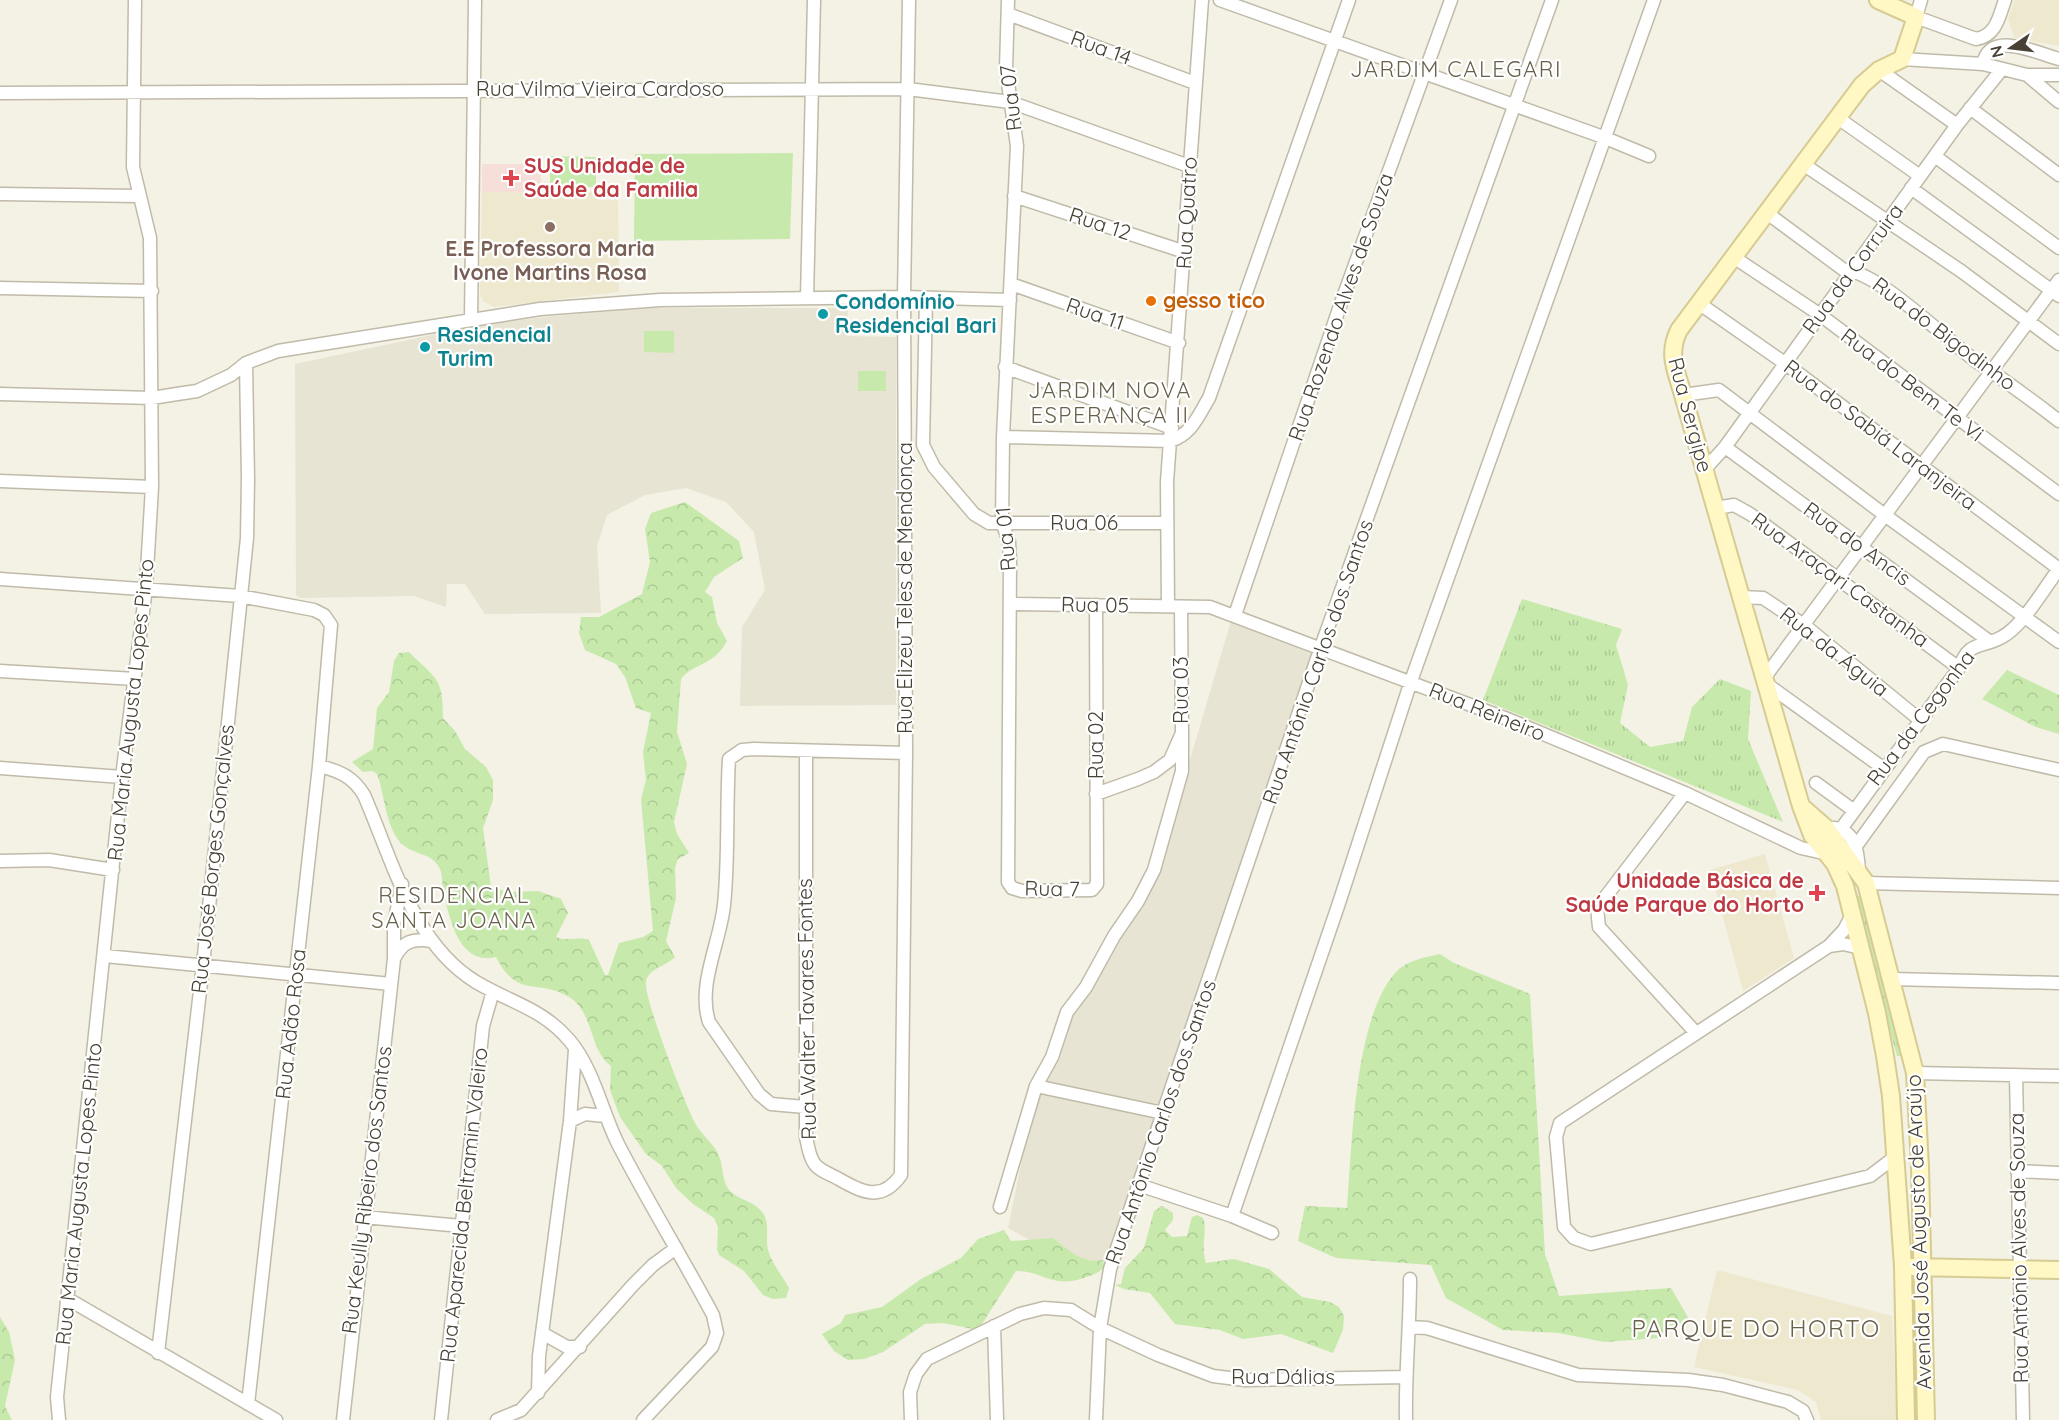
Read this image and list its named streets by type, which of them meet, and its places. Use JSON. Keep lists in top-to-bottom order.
{
  "streets": {
    "street": [
      "Rua 14",
      "Rua Vilma Vieira Cardoso",
      "Rua 07",
      "Rua Quatro",
      "Rua 12",
      "Rua da Corruira",
      "Rua Rozendo Alves de Souza",
      "Rua 11",
      "Rua do Bigodinho",
      "Rua do Bem Te Vi",
      "Rua Sergipe",
      "Rua do Sabiá Laranjeira",
      "Rua 06",
      "Rua 01",
      "Rua do Ancis",
      "Rua Araçari Castanha",
      "Rua Elizeu Teles de Mendonça",
      "Rua 05",
      "Rua da Águia",
      "Rua Antônio Carlos dos Santos",
      "Rua 03",
      "Rua Maria Augusta Lopes Pinto",
      "Rua Reineiro",
      "Rua da Cegonha",
      "Rua 02",
      "Rua José Borges Gonçalves",
      "Rua 7",
      "Rua Walter Tavares Fontes",
      "Rua Adão Rosa",
      "Rua Keully Ribeiro dos Santos",
      "Rua Aparecida Beltramin Valeiro",
      "Avenida José Augusto de Araújo",
      "Rua Antônio Alves de Souza",
      "Rua Dálias"
    ]
  },
  "crossings": [
    ["Rua 14", "Rua 07"],
    ["Rua 14", "Rua Quatro"],
    ["Rua Vilma Vieira Cardoso", "Rua 07"],
    ["Rua Vilma Vieira Cardoso", "Rua Quatro"],
    ["Rua Vilma Vieira Cardoso", "Rua Elizeu Teles de Mendonça"],
    ["Rua Vilma Vieira Cardoso", "Rua Maria Augusta Lopes Pinto"],
    ["Rua 07", "Rua 12"],
    ["Rua 07", "Rua 01"],
    ["Rua Quatro", "Rua 12"],
    ["Rua Quatro", "Rua 11"],
    ["Rua Quatro", "Rua 06"],
    ["Rua Quatro", "Rua 05"],
    ["Rua 12", "Rua 01"],
    ["Rua da Corruira", "Rua do Bigodinho"],
    ["Rua da Corruira", "Rua do Bem Te Vi"],
    ["Rua da Corruira", "Rua Sergipe"],
    ["Rua da Corruira", "Rua do Sabiá Laranjeira"],
    ["Rua da Corruira", "Rua do Ancis"],
    ["Rua Rozendo Alves de Souza", "Rua Reineiro"],
    ["Rua 11", "Rua 01"],
    ["Rua do Bigodinho", "Rua Sergipe"],
    ["Rua do Bem Te Vi", "Rua Sergipe"],
    ["Rua Sergipe", "Rua do Sabiá Laranjeira"],
    ["Rua Sergipe", "Rua Araçari Castanha"],
    ["Rua Sergipe", "Rua da Águia"],
    ["Rua Sergipe", "Avenida José Augusto de Araújo"],
    ["Rua do Sabiá Laranjeira", "Rua da Cegonha"],
    ["Rua 06", "Rua 01"],
    ["Rua 01", "Rua 05"],
    ["Rua 01", "Rua 7"],
    ["Rua do Ancis", "Rua da Cegonha"],
    ["Rua Araçari Castanha", "Rua da Cegonha"],
    ["Rua Elizeu Teles de Mendonça", "Rua Walter Tavares Fontes"],
    ["Rua 05", "Rua 03"],
    ["Rua 05", "Rua Reineiro"],
    ["Rua 05", "Rua 02"],
    ["Rua da Águia", "Rua da Cegonha"],
    ["Rua Antônio Carlos dos Santos", "Rua Reineiro"],
    ["Rua Antônio Carlos dos Santos", "Rua Dálias"],
    ["Rua 03", "Rua Reineiro"],
    ["Rua 03", "Rua 02"],
    ["Rua Reineiro", "Avenida José Augusto de Araújo"],
    ["Rua da Cegonha", "Avenida José Augusto de Araújo"],
    ["Rua 02", "Rua 7"],
    ["Rua José Borges Gonçalves", "Rua Adão Rosa"]
  ],
  "districts": [
    "JARDIM CALEGARI",
    "JARDIM NOVA ESPERANÇA II",
    "RESIDENCIAL SANTA JOANA",
    "PARQUE DO HORTO"
  ],
  "places": {
    "health": ["SUS Unidade de Saúde da Familia", "Unidade Básica de Saúde Parque do Horto"],
    "other": [
      "E.E Professora Maria Ivone Martins Rosa",
      "gesso tico",
      "Condomínio Residencial Bari",
      "Residencial Turim"
    ]
  },
  "north": "left"
}
